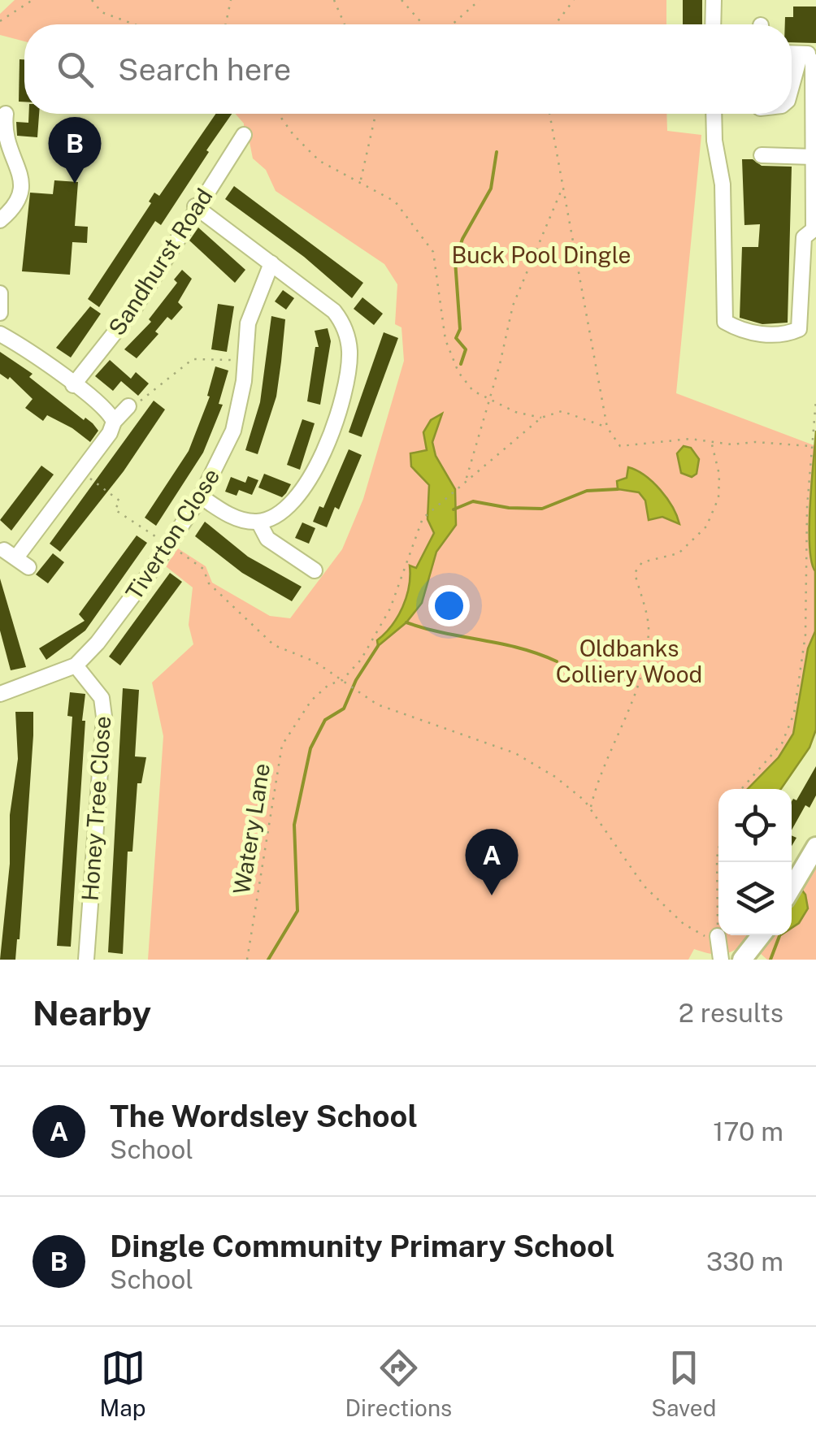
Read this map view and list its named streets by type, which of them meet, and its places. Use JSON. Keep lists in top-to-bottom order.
{
  "streets": {
    "street": ["Sandhurst Road", "Tiverton Close", "Honey Tree Close"],
    "path": ["Watery Lane"]
  },
  "crossings": [
    ["Tiverton Close", "Honey Tree Close"]
  ],
  "parks": ["Buck Pool Dingle", "Oldbanks Colliery Wood"],
  "page": {
    "search": "Search here",
    "pins": ["B", "A"],
    "heading": ["Nearby", "2 results"],
    "list": [
      {
        "mark": "A",
        "name": "The Wordsley School",
        "note": "School",
        "value": "170 m"
      },
      {
        "mark": "B",
        "name": "Dingle Community Primary School",
        "note": "School",
        "value": "330 m"
      }
    ],
    "nav": ["Map", "Directions", "Saved"]
  }
}
